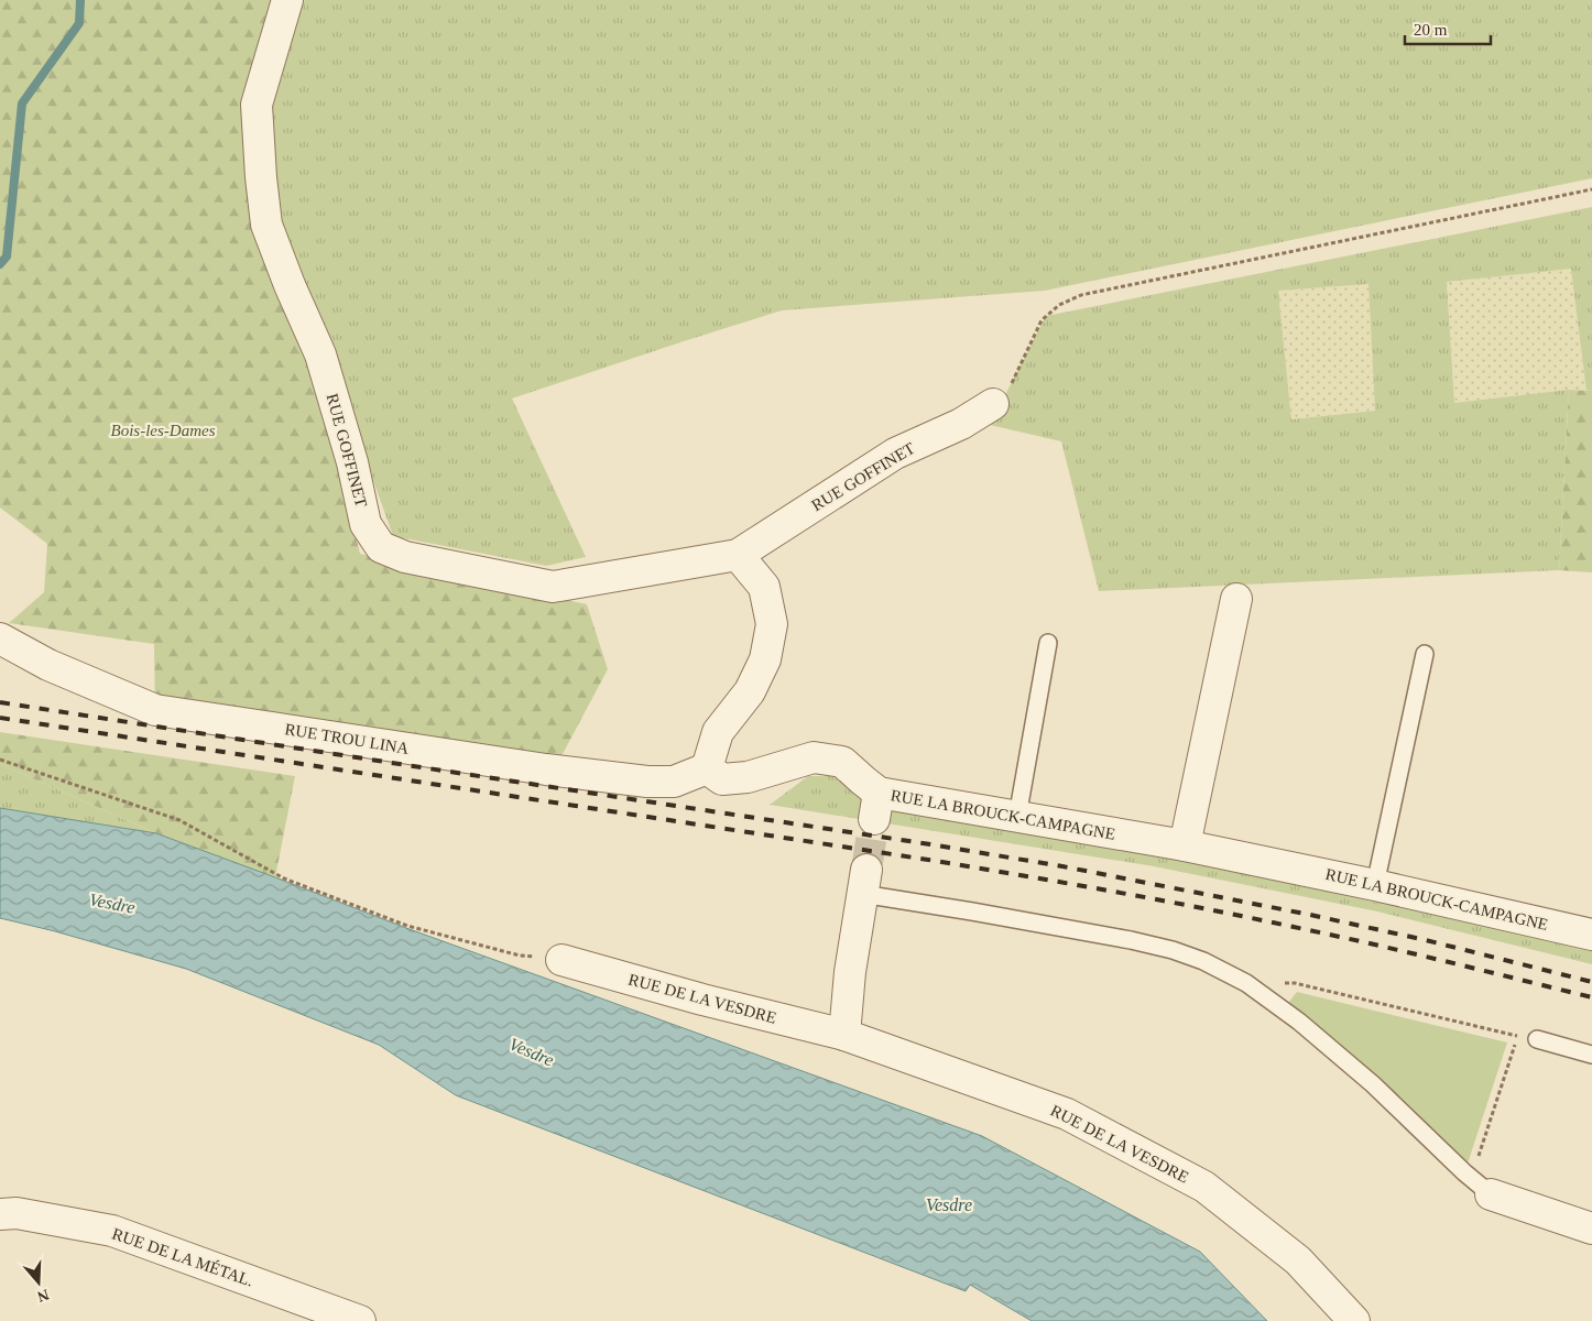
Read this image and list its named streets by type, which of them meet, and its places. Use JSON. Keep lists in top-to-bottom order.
{
  "streets": {
    "street": [
      "RUE GOFFINET",
      "RUE TROU LINA",
      "RUE LA BROUCK-CAMPAGNE",
      "RUE DE LA VESDRE",
      "RUE DE LA MÉTAL."
    ]
  },
  "crossings": [
    ["RUE TROU LINA", "RUE LA BROUCK-CAMPAGNE"]
  ],
  "water": ["Vesdre"],
  "parks": ["Bois-les-Dames"],
  "scale_bar": "20 m",
  "north": "bottom"
}
